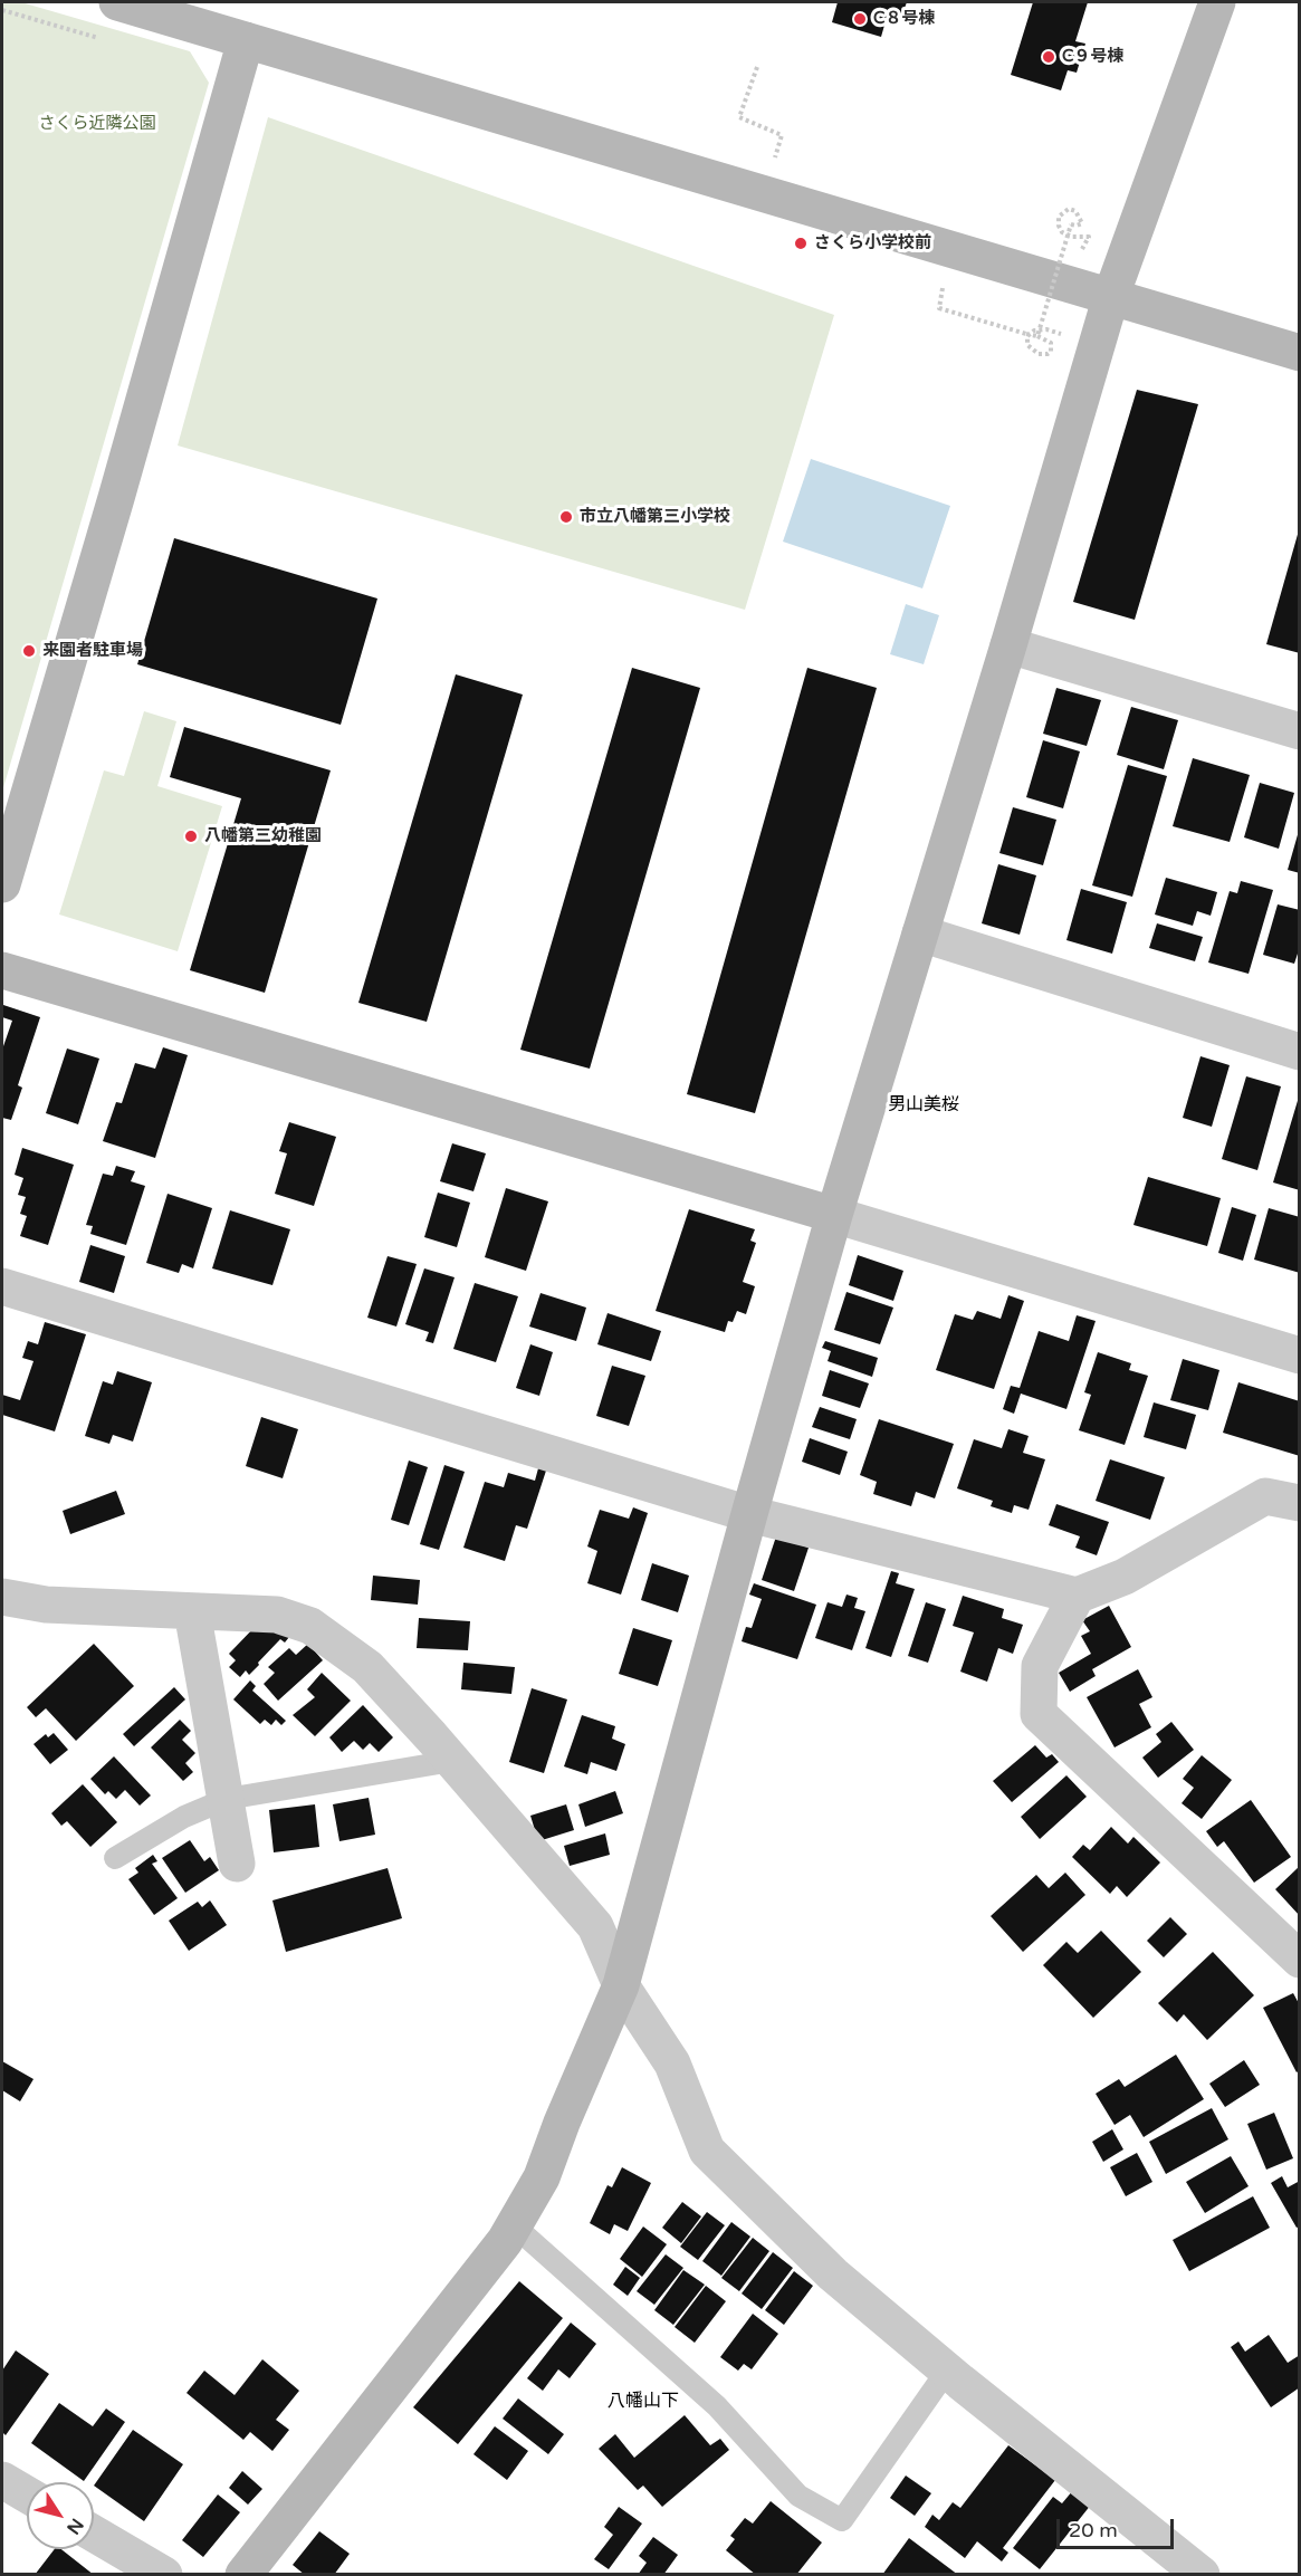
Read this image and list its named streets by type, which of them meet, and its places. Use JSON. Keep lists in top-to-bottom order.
{
  "districts": ["男山美桜", "八幡山下"],
  "parks": ["さくら近隣公園"],
  "places": [
    "C８号棟",
    "C９号棟",
    "さくら小学校前",
    "市立八幡第三小学校",
    "来園者駐車場",
    "八幡第三幼稚園"
  ],
  "scale_bar": "20 m",
  "north": "bottom right"
}
